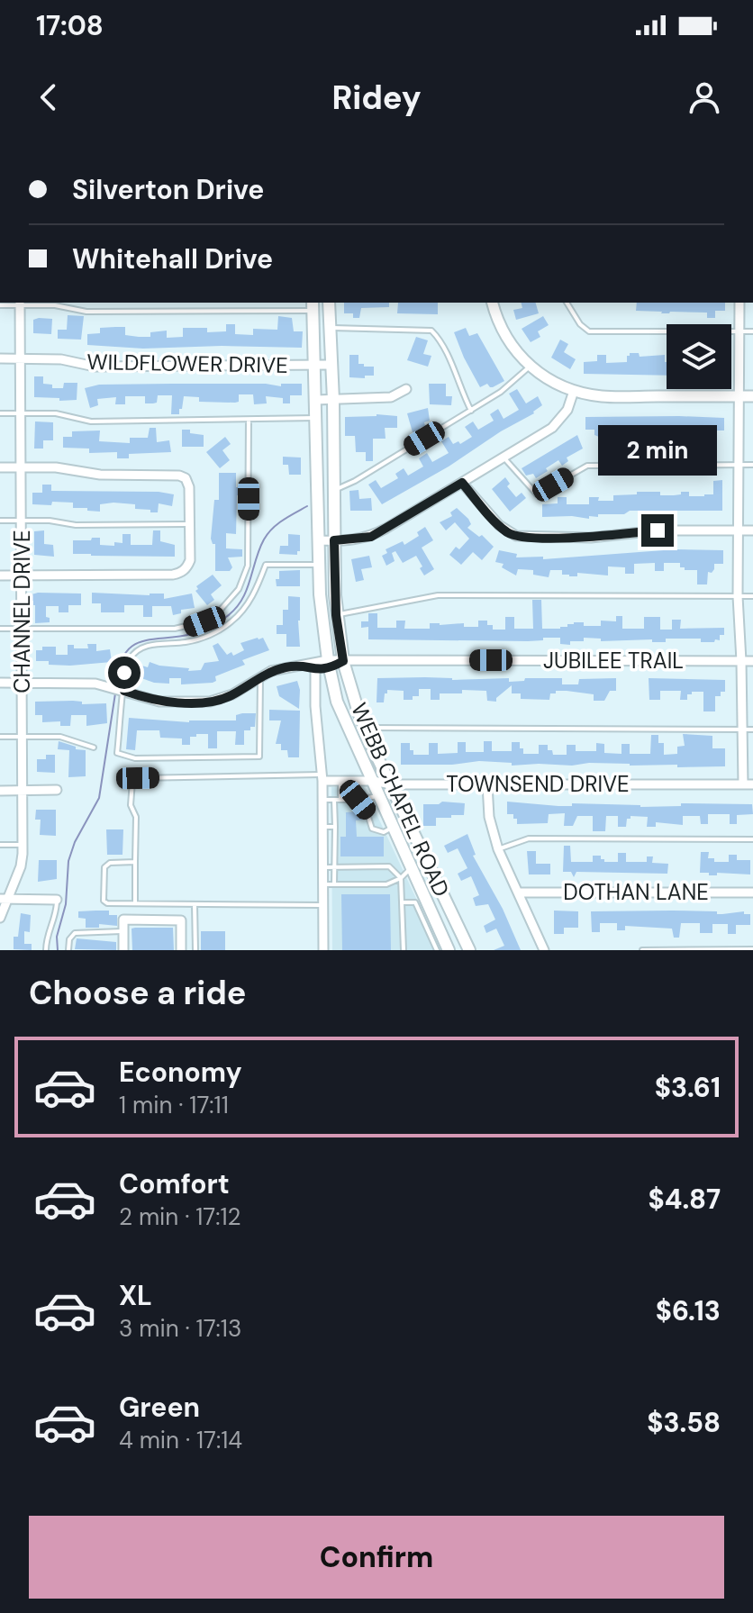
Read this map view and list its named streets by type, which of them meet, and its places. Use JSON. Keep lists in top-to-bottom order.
{
  "streets": {
    "main road": ["WEBB CHAPEL ROAD"],
    "street": [
      "WILDFLOWER DRIVE",
      "CHANNEL DRIVE",
      "JUBILEE TRAIL",
      "TOWNSEND DRIVE",
      "DOTHAN LANE"
    ]
  },
  "crossings": [
    ["WILDFLOWER DRIVE", "CHANNEL DRIVE"],
    ["WILDFLOWER DRIVE", "WEBB CHAPEL ROAD"],
    ["JUBILEE TRAIL", "WEBB CHAPEL ROAD"],
    ["TOWNSEND DRIVE", "WEBB CHAPEL ROAD"]
  ],
  "page": {
    "status": "17:08",
    "header": "Ridey",
    "banner": ["Silverton Drive", "Whitehall Drive"],
    "bubble": "2 min",
    "heading": "Choose a ride",
    "list": [
      {
        "name": "Economy",
        "note": "1 min · 17:11",
        "value": "$3.61"
      },
      {
        "name": "Comfort",
        "note": "2 min · 17:12",
        "value": "$4.87"
      },
      {
        "name": "XL",
        "note": "3 min · 17:13",
        "value": "$6.13"
      },
      {
        "name": "Green",
        "note": "4 min · 17:14",
        "value": "$3.58"
      }
    ],
    "buttons": "Confirm"
  }
}
